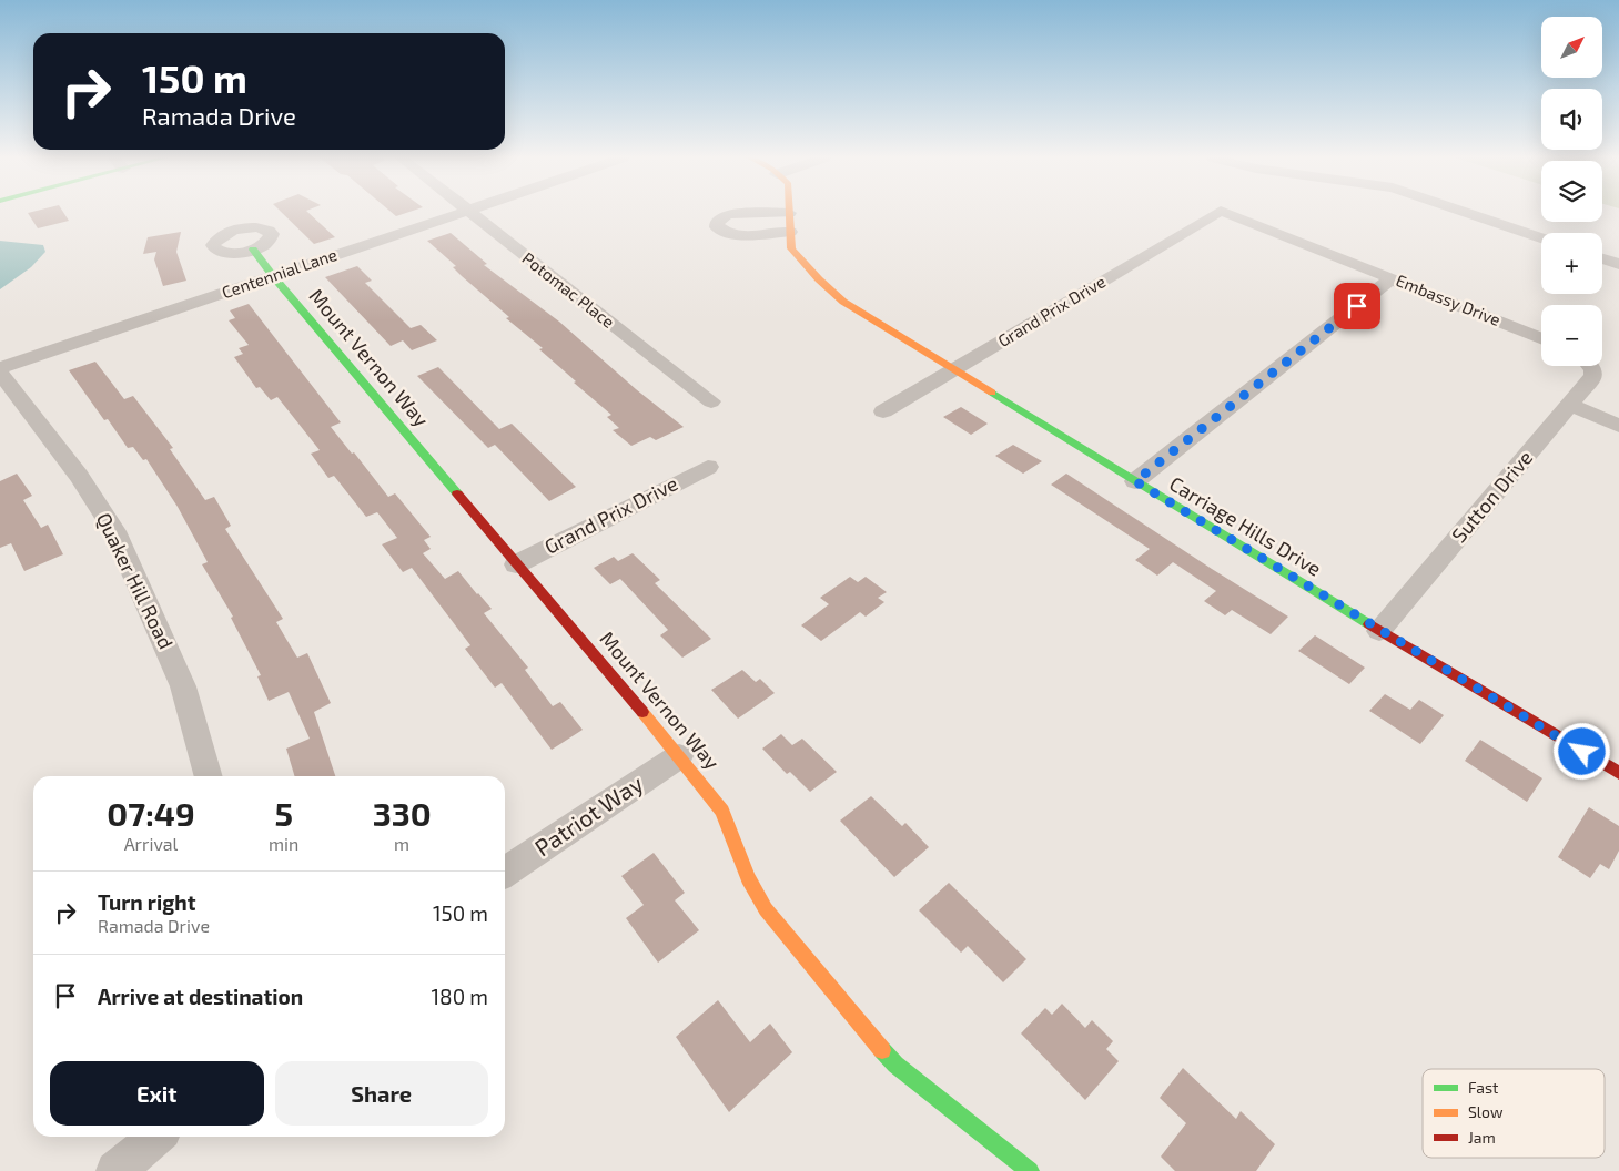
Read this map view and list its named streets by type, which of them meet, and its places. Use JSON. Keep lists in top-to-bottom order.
{
  "streets": {
    "street": [
      "Centennial Lane",
      "Potomac Place",
      "Embassy Drive",
      "Grand Prix Drive",
      "Mount Vernon Way",
      "Sutton Drive",
      "Carriage Hills Drive",
      "Quaker Hill Road",
      "Patriot Way"
    ]
  },
  "crossings": [
    ["Centennial Lane", "Mount Vernon Way"],
    ["Centennial Lane", "Quaker Hill Road"],
    ["Grand Prix Drive", "Mount Vernon Way"],
    ["Grand Prix Drive", "Carriage Hills Drive"],
    ["Mount Vernon Way", "Patriot Way"],
    ["Sutton Drive", "Carriage Hills Drive"]
  ],
  "legend": ["Fast", "Slow", "Jam"],
  "north": "top right",
  "page": {
    "map_buttons": ["+", "−"],
    "turn": ["150 m", "Ramada Drive"],
    "eta": [
      "07:49",
      "Arrival",
      "5",
      "min",
      "330",
      "m"
    ],
    "list": [
      {
        "name": "Turn right",
        "note": "Ramada Drive",
        "value": "150 m"
      },
      {
        "name": "Arrive at destination",
        "value": "180 m"
      }
    ],
    "buttons": ["Exit", "Share"]
  }
}
